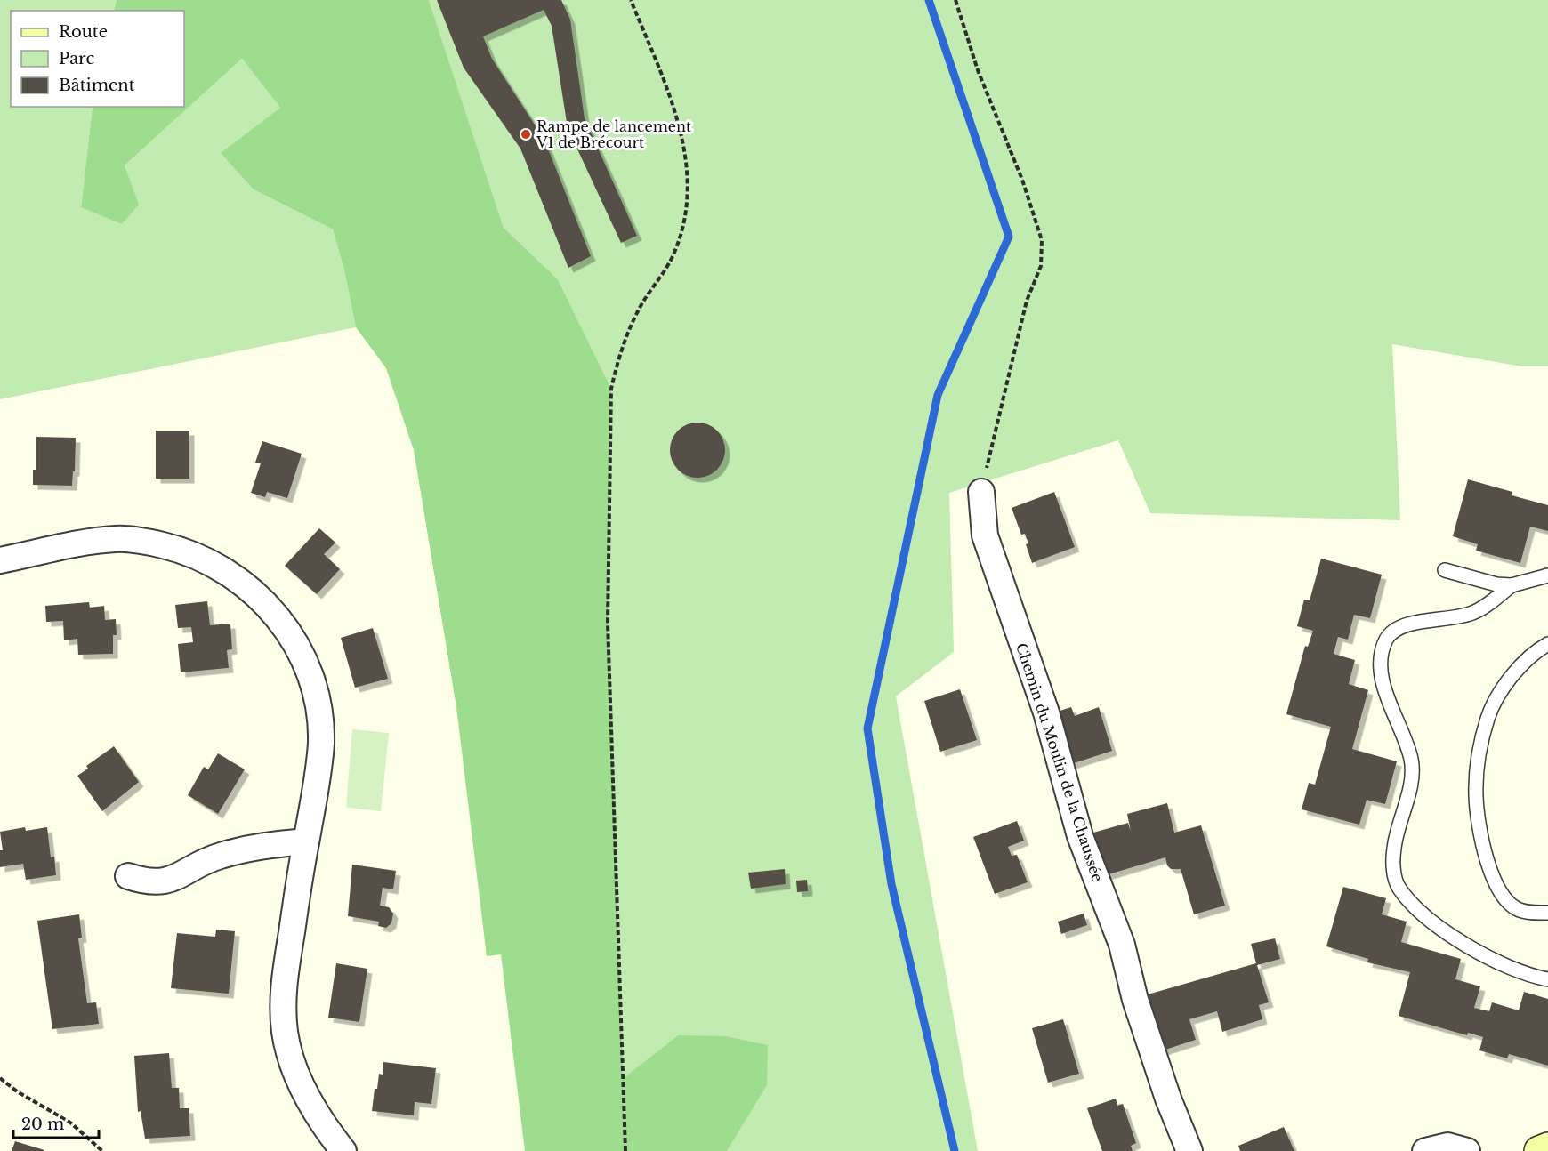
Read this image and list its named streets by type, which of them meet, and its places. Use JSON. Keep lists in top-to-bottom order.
{
  "streets": {
    "street": ["Chemin du Moulin de la Chaussée"]
  },
  "places": ["Rampe de lancement V1 de Brécourt"],
  "legend": ["Route", "Parc", "Bâtiment"],
  "scale_bar": "20 m"
}
